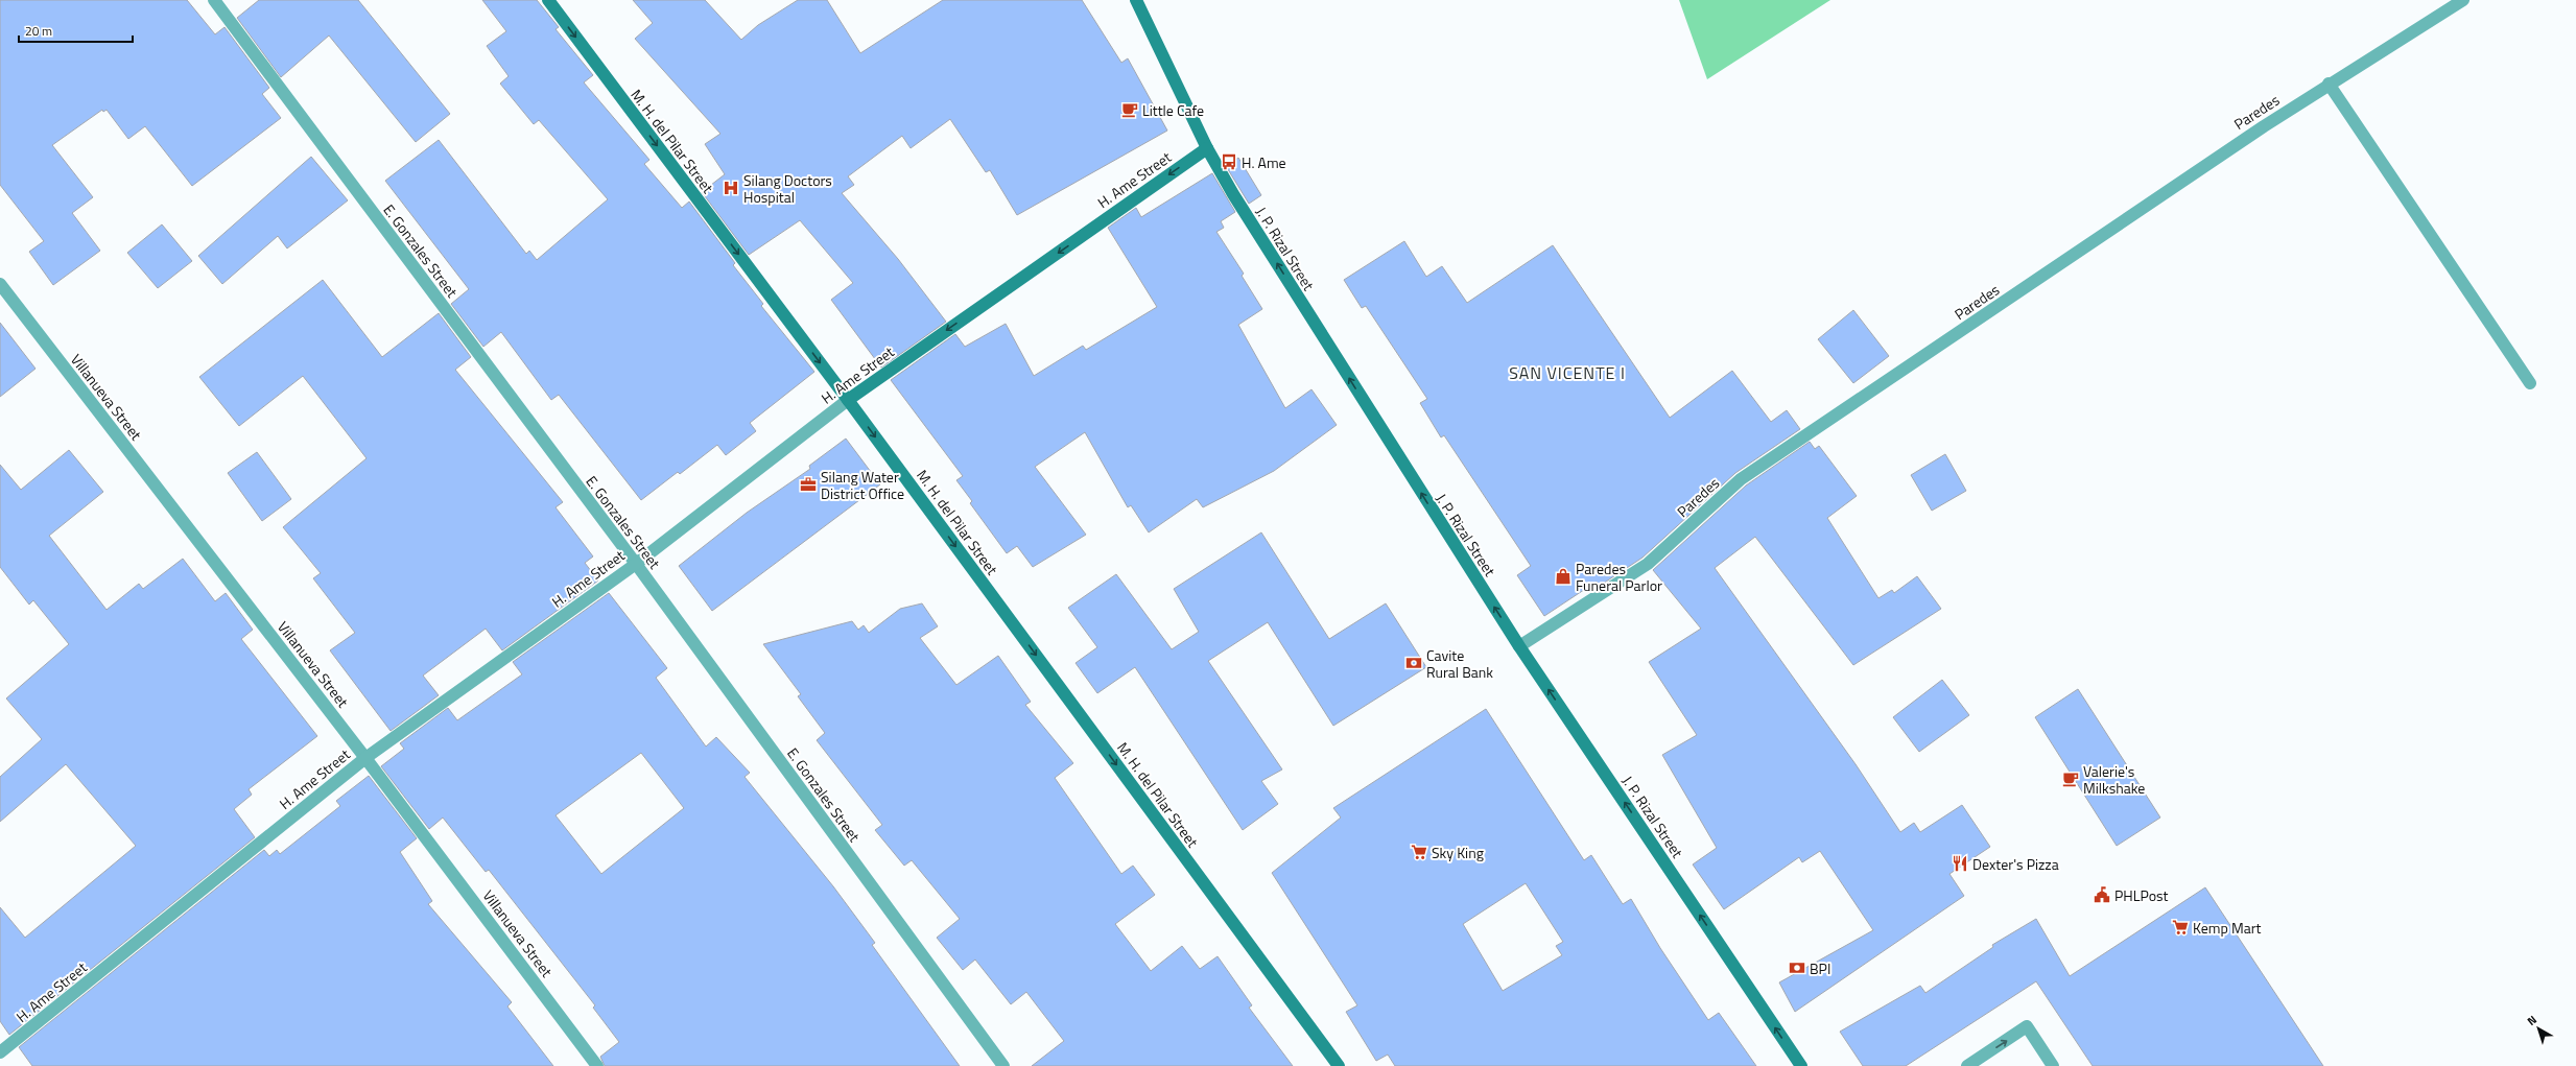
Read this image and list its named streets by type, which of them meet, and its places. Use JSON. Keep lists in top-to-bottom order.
{
  "streets": {
    "main road": ["M. H. del Pilar Street", "H. Ame Street", "J. P. Rizal Street"],
    "street": ["Paredes", "E. Gonzales Street", "Villanueva Street"]
  },
  "crossings": [
    ["Paredes", "J. P. Rizal Street"],
    ["M. H. del Pilar Street", "H. Ame Street"],
    ["H. Ame Street", "J. P. Rizal Street"],
    ["H. Ame Street", "E. Gonzales Street"],
    ["H. Ame Street", "Villanueva Street"]
  ],
  "one_way": ["M. H. del Pilar Street", "J. P. Rizal Street"],
  "districts": ["SAN VICENTE I"],
  "places": {
    "cafe": ["Little Cafe", "Valerie's Milkshake"],
    "bus stop": ["H. Ame"],
    "hospital": ["Silang Doctors Hospital"],
    "office": ["Silang Water District Office"],
    "shop": ["Paredes Funeral Parlor"],
    "bank": ["Cavite Rural Bank", "BPI"],
    "supermarket": ["Sky King", "Kemp Mart"],
    "restaurant": ["Dexter's Pizza"],
    "public building": ["PHLPost"]
  },
  "scale_bar": "20 m",
  "north": "top left"
}
